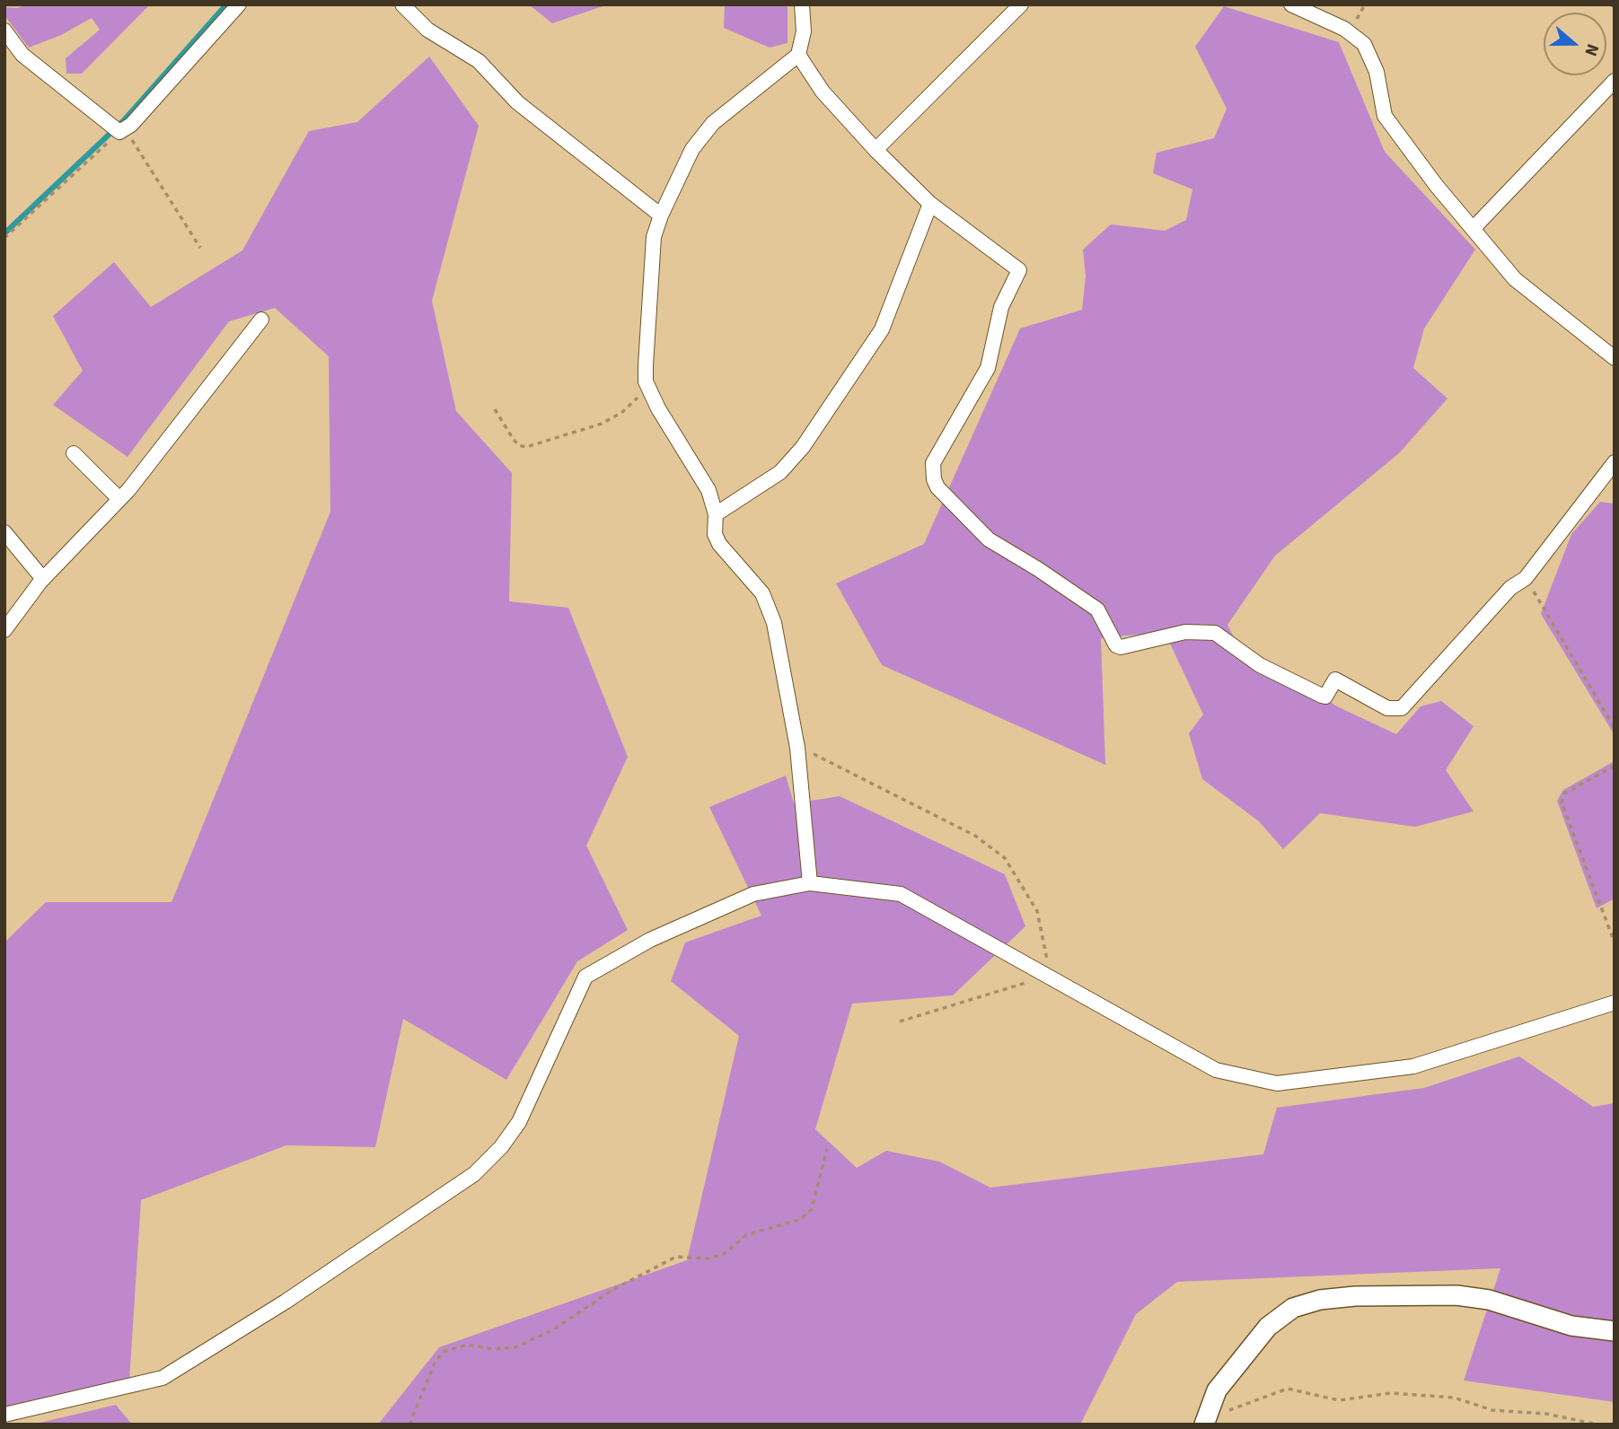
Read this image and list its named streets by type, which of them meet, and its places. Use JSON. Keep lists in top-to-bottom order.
{
  "north": "right"
}
